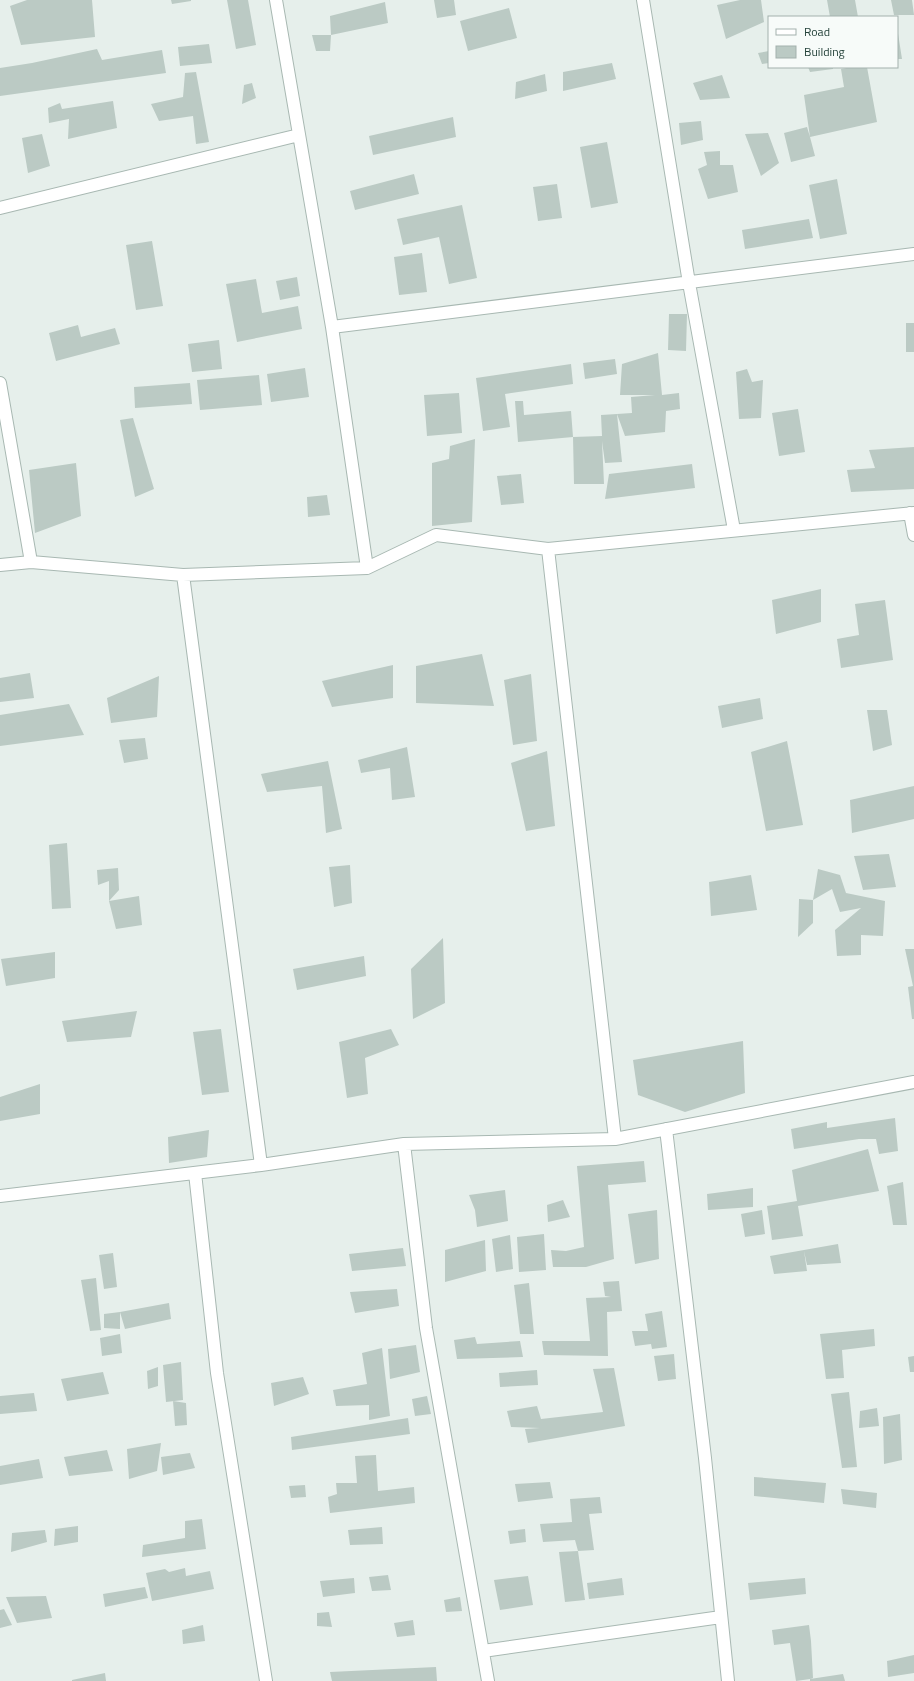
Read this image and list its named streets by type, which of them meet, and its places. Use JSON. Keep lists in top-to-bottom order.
{
  "legend": ["Road", "Building"]
}
